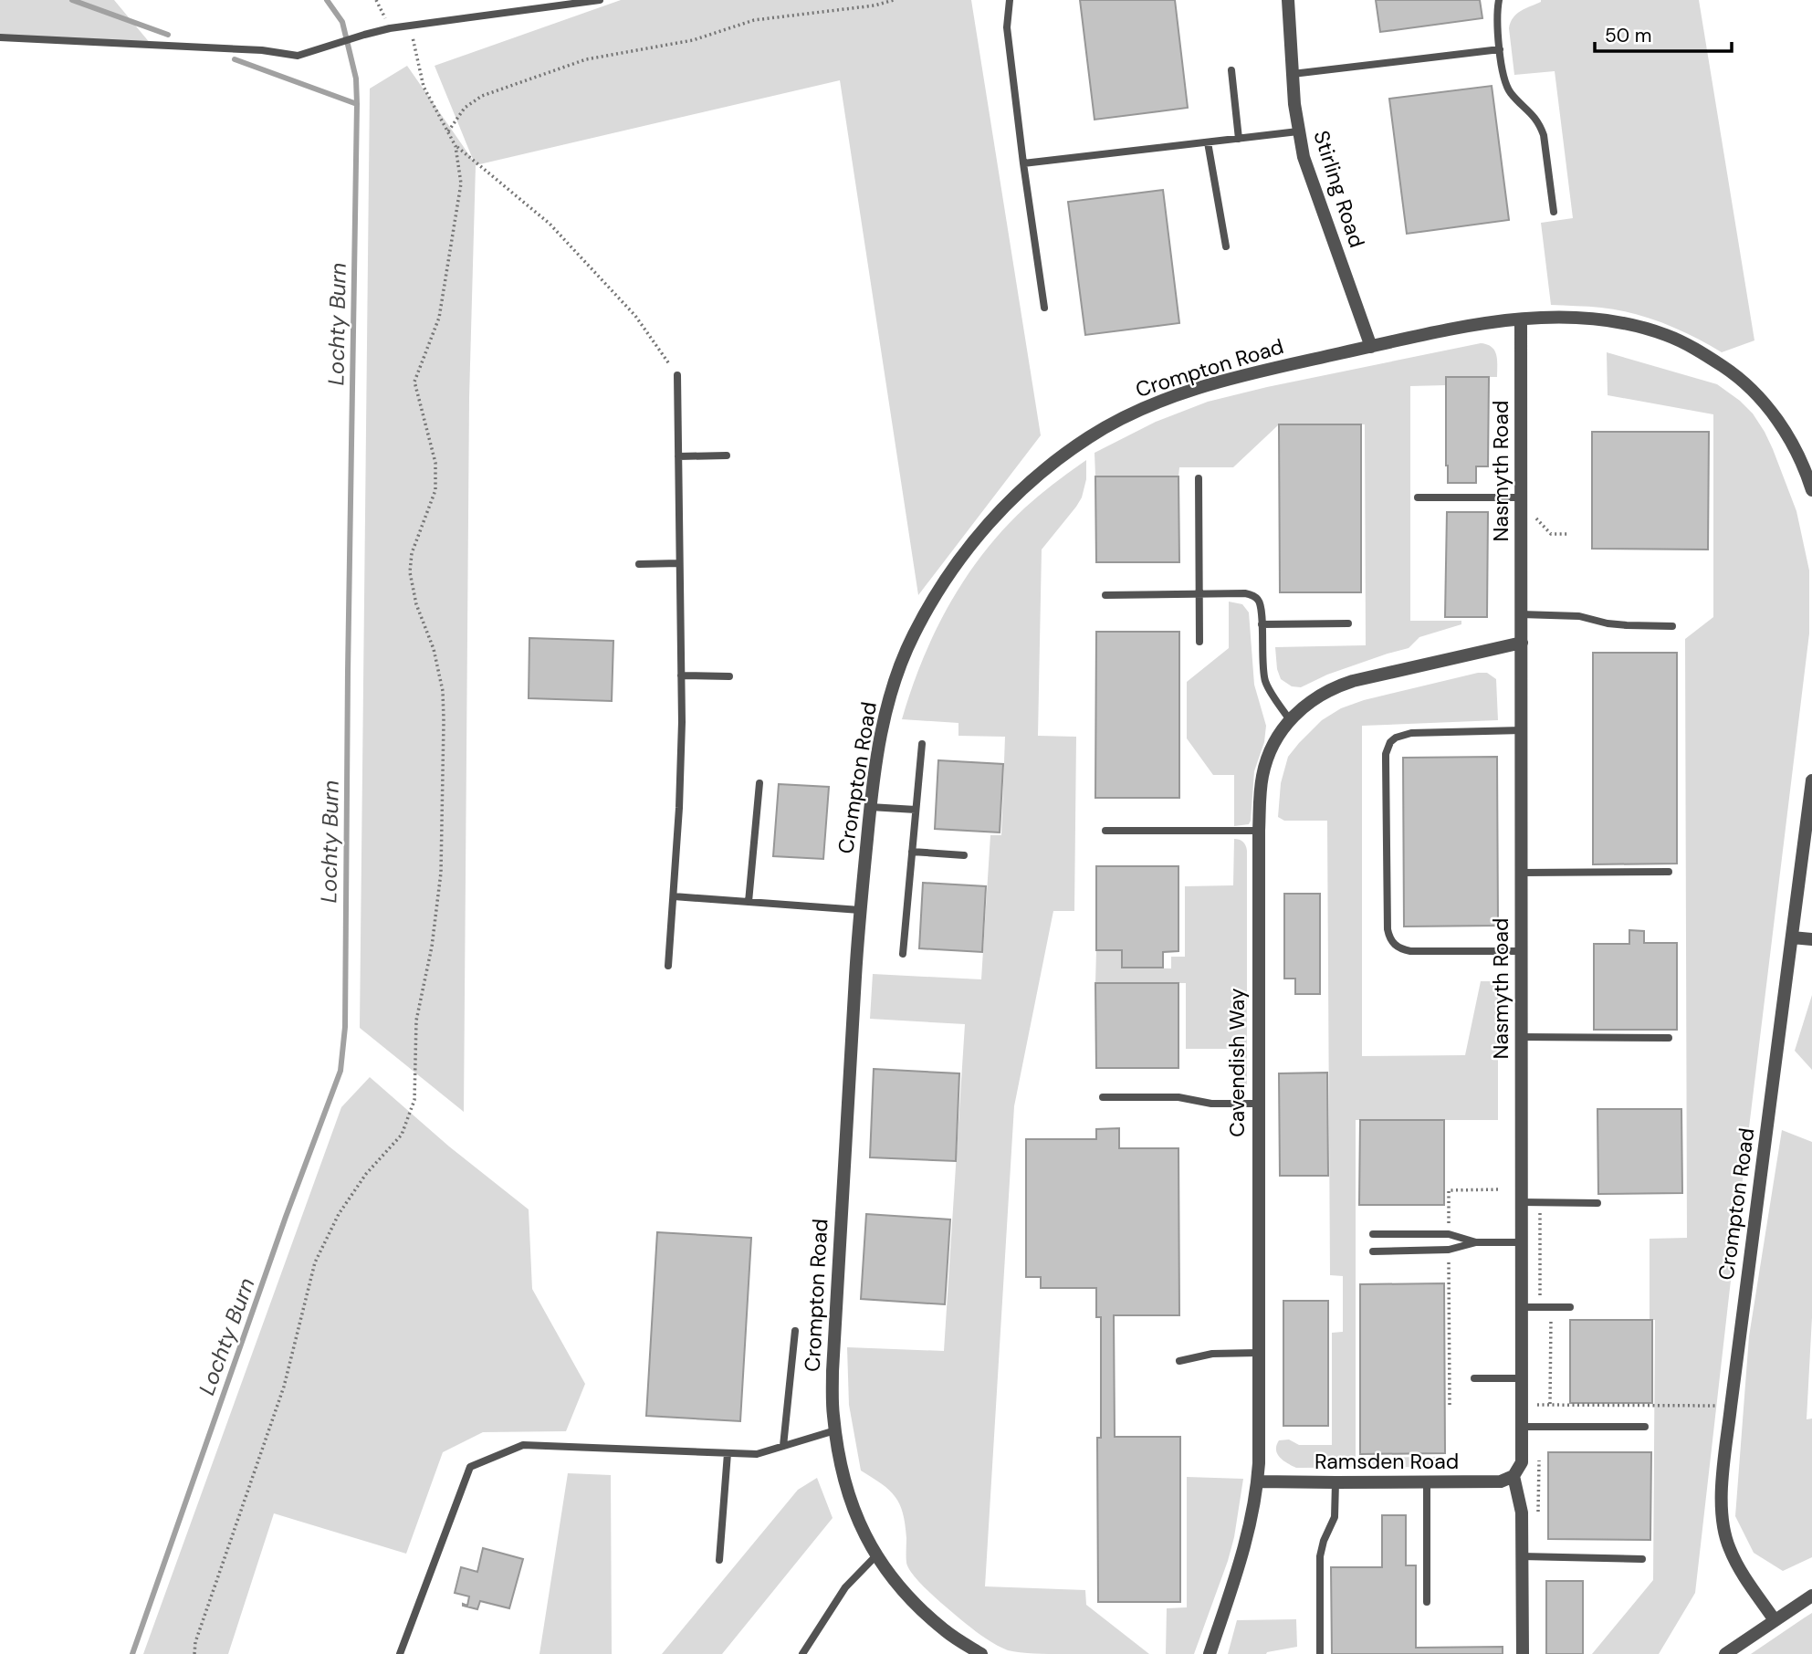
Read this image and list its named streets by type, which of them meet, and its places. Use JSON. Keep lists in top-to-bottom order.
{
  "streets": {
    "street": [
      "Stirling Road",
      "Crompton Road",
      "Nasmyth Road",
      "Cavendish Way",
      "Ramsden Road"
    ]
  },
  "crossings": [
    ["Stirling Road", "Crompton Road"],
    ["Crompton Road", "Nasmyth Road"],
    ["Nasmyth Road", "Cavendish Way"],
    ["Nasmyth Road", "Ramsden Road"],
    ["Cavendish Way", "Ramsden Road"]
  ],
  "water": ["Lochty Burn"],
  "scale_bar": "50 m"
}
